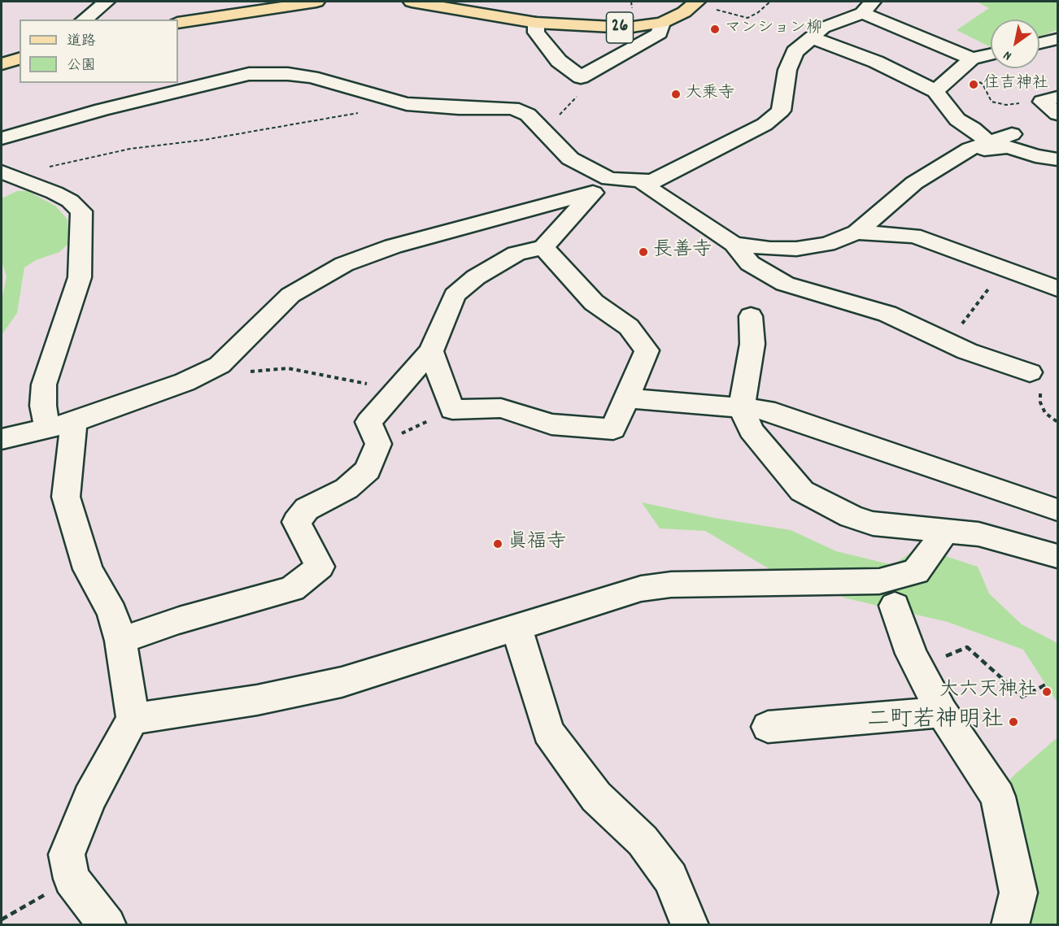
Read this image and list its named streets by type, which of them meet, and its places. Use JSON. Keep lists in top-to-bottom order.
{
  "streets": {
    "main road": ["26"]
  },
  "places": [
    "マンション柳",
    "住吉神社",
    "大乗寺",
    "長善寺",
    "眞福寺",
    "大六天神社",
    "二町若神明社"
  ],
  "legend": ["道路", "公園"],
  "north": "bottom left"
}
